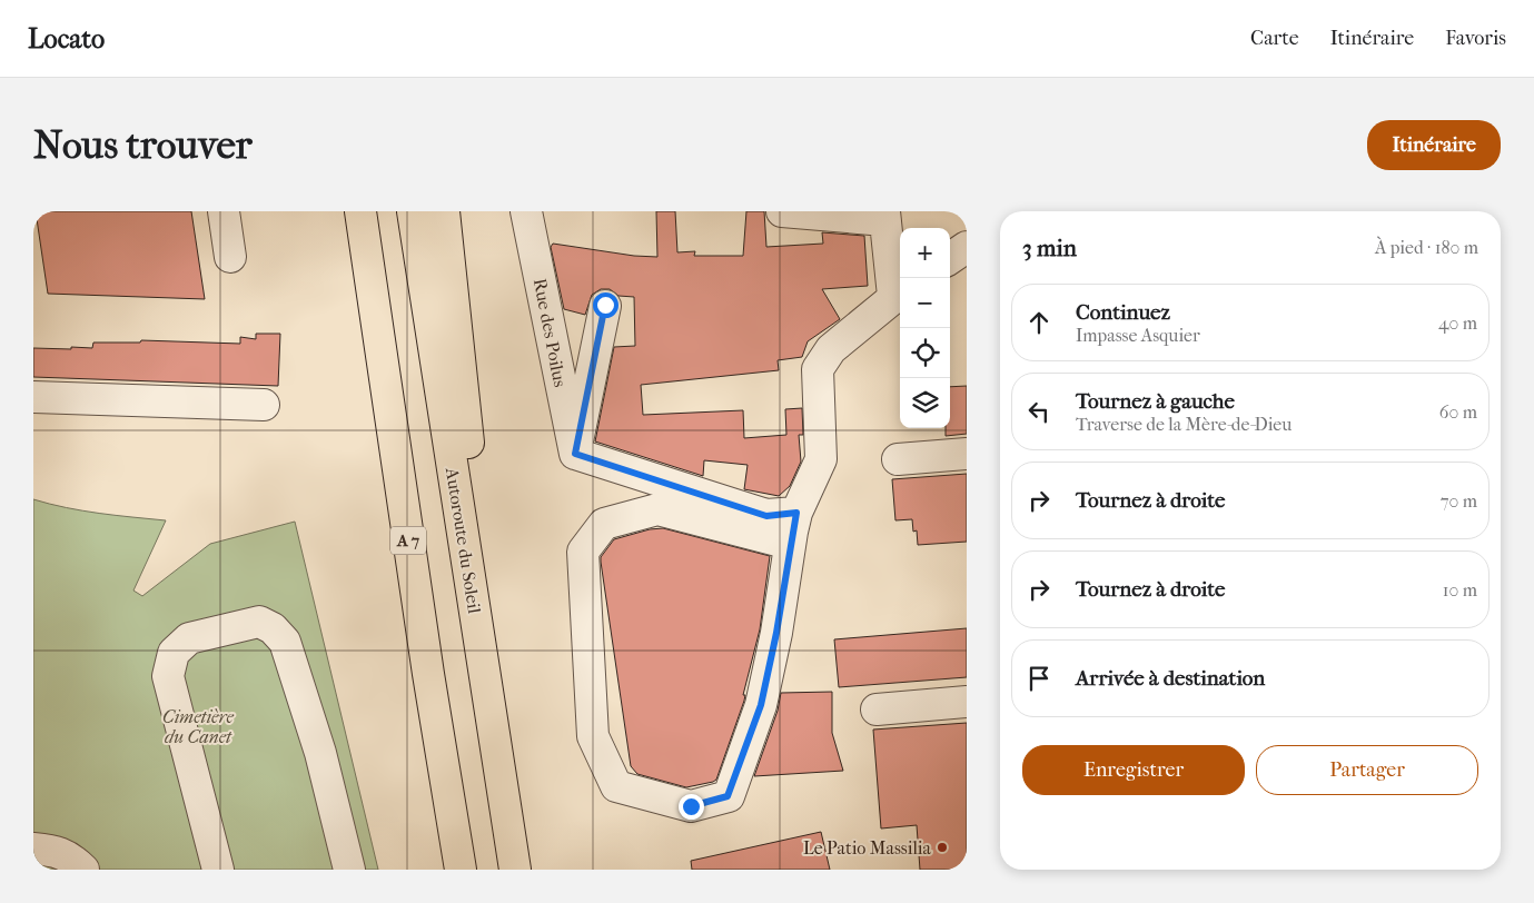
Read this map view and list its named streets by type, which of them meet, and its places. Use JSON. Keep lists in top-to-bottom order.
{
  "streets": {
    "highway": ["A 7", "Autoroute du Soleil"],
    "street": ["Rue des Poilus"]
  },
  "parks": ["Cimetière du Canet"],
  "places": ["Le Patio Massilia"],
  "page": {
    "header": "Locato",
    "nav": ["Carte", "Itinéraire", "Favoris"],
    "buttons": [
      "Itinéraire",
      ["Enregistrer", "Partager"]
    ],
    "title": "Nous trouver",
    "heading": ["3 min", "À pied · 180 m"],
    "map_buttons": ["+", "−"],
    "list": [
      ["Continuez", "Impasse Asquier", "40 m"],
      ["Tournez à gauche", "Traverse de la Mère-de-Dieu", "60 m"],
      ["Tournez à droite", "70 m"],
      ["Tournez à droite", "10 m"],
      "Arrivée à destination"
    ]
  }
}
